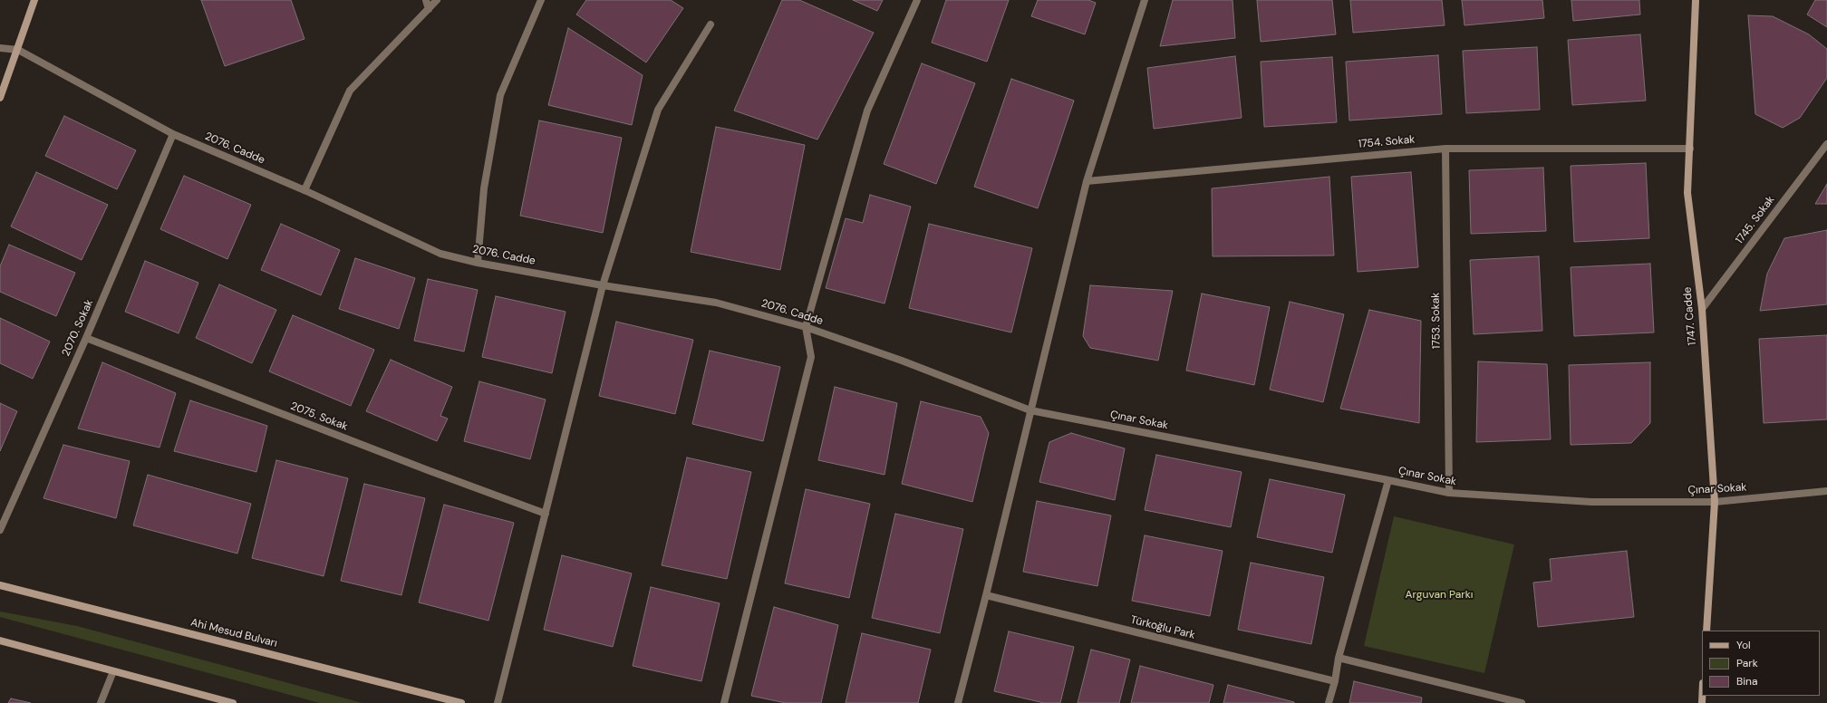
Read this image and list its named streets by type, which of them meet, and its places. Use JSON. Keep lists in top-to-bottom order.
{
  "streets": {
    "street": [
      "1754. Sokak",
      "2076. Cadde",
      "1745. Sokak",
      "1747. Cadde",
      "1753. Sokak",
      "2070. Sokak",
      "2075. Sokak",
      "Çınar Sokak",
      "Türkoğlu Park",
      "Ahi Mesud Bulvarı"
    ]
  },
  "crossings": [
    ["1754. Sokak", "1747. Cadde"],
    ["1754. Sokak", "1753. Sokak"],
    ["2076. Cadde", "2070. Sokak"],
    ["2076. Cadde", "Çınar Sokak"],
    ["1745. Sokak", "1747. Cadde"],
    ["1747. Cadde", "Çınar Sokak"],
    ["1753. Sokak", "Çınar Sokak"],
    ["2070. Sokak", "2075. Sokak"]
  ],
  "parks": ["Arguvan Parkı"],
  "legend": ["Yol", "Park", "Bina"]
}
